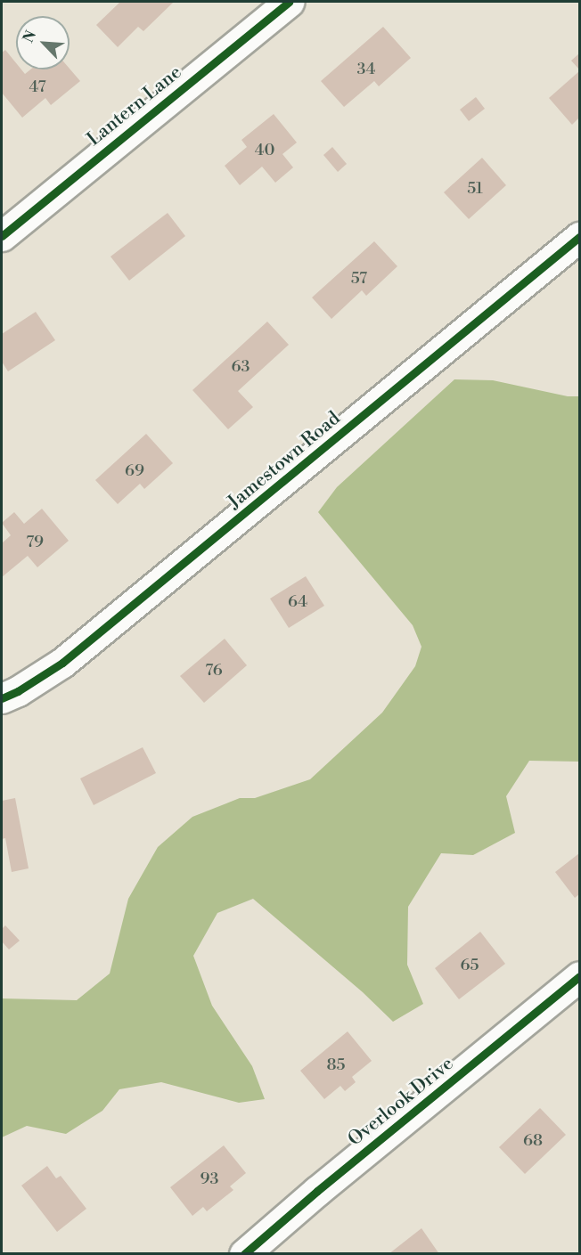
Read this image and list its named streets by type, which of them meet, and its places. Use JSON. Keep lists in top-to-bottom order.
{
  "streets": {
    "street": ["Lantern Lane", "Jamestown Road", "Overlook Drive"]
  },
  "house_numbers": [
    "34",
    "47",
    "40",
    "51",
    "57",
    "63",
    "69",
    "79",
    "64",
    "76",
    "65",
    "85",
    "68",
    "93"
  ],
  "north": "top left"
}
